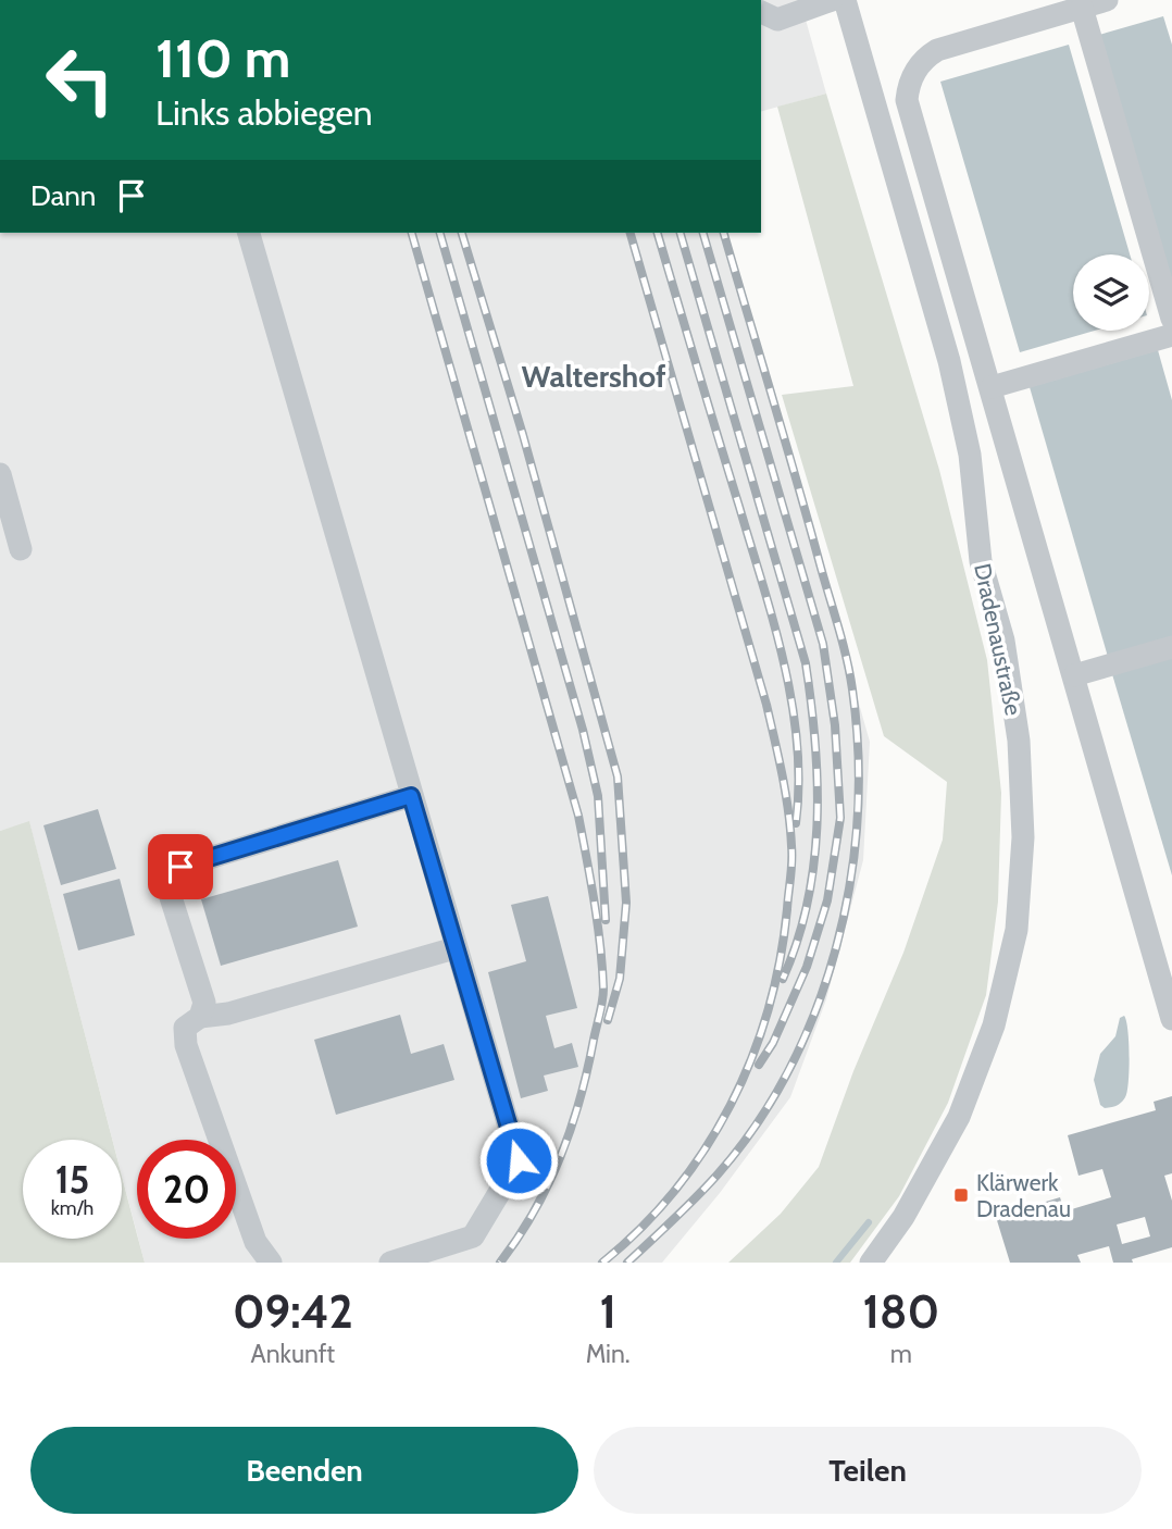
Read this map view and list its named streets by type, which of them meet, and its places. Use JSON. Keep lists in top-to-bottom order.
{
  "streets": {
    "street": ["Dradenaustraße"]
  },
  "districts": ["Waltershof"],
  "places": {
    "transit": ["Klärwerk Dradenau"]
  },
  "page": {
    "turn": ["110 m", "Links abbiegen"],
    "then": "Dann",
    "speed": "15 km/h",
    "limit": "20",
    "eta": [
      "09:42",
      "Ankunft",
      "1",
      "Min.",
      "180",
      "m"
    ],
    "buttons": ["Beenden", "Teilen"]
  }
}
